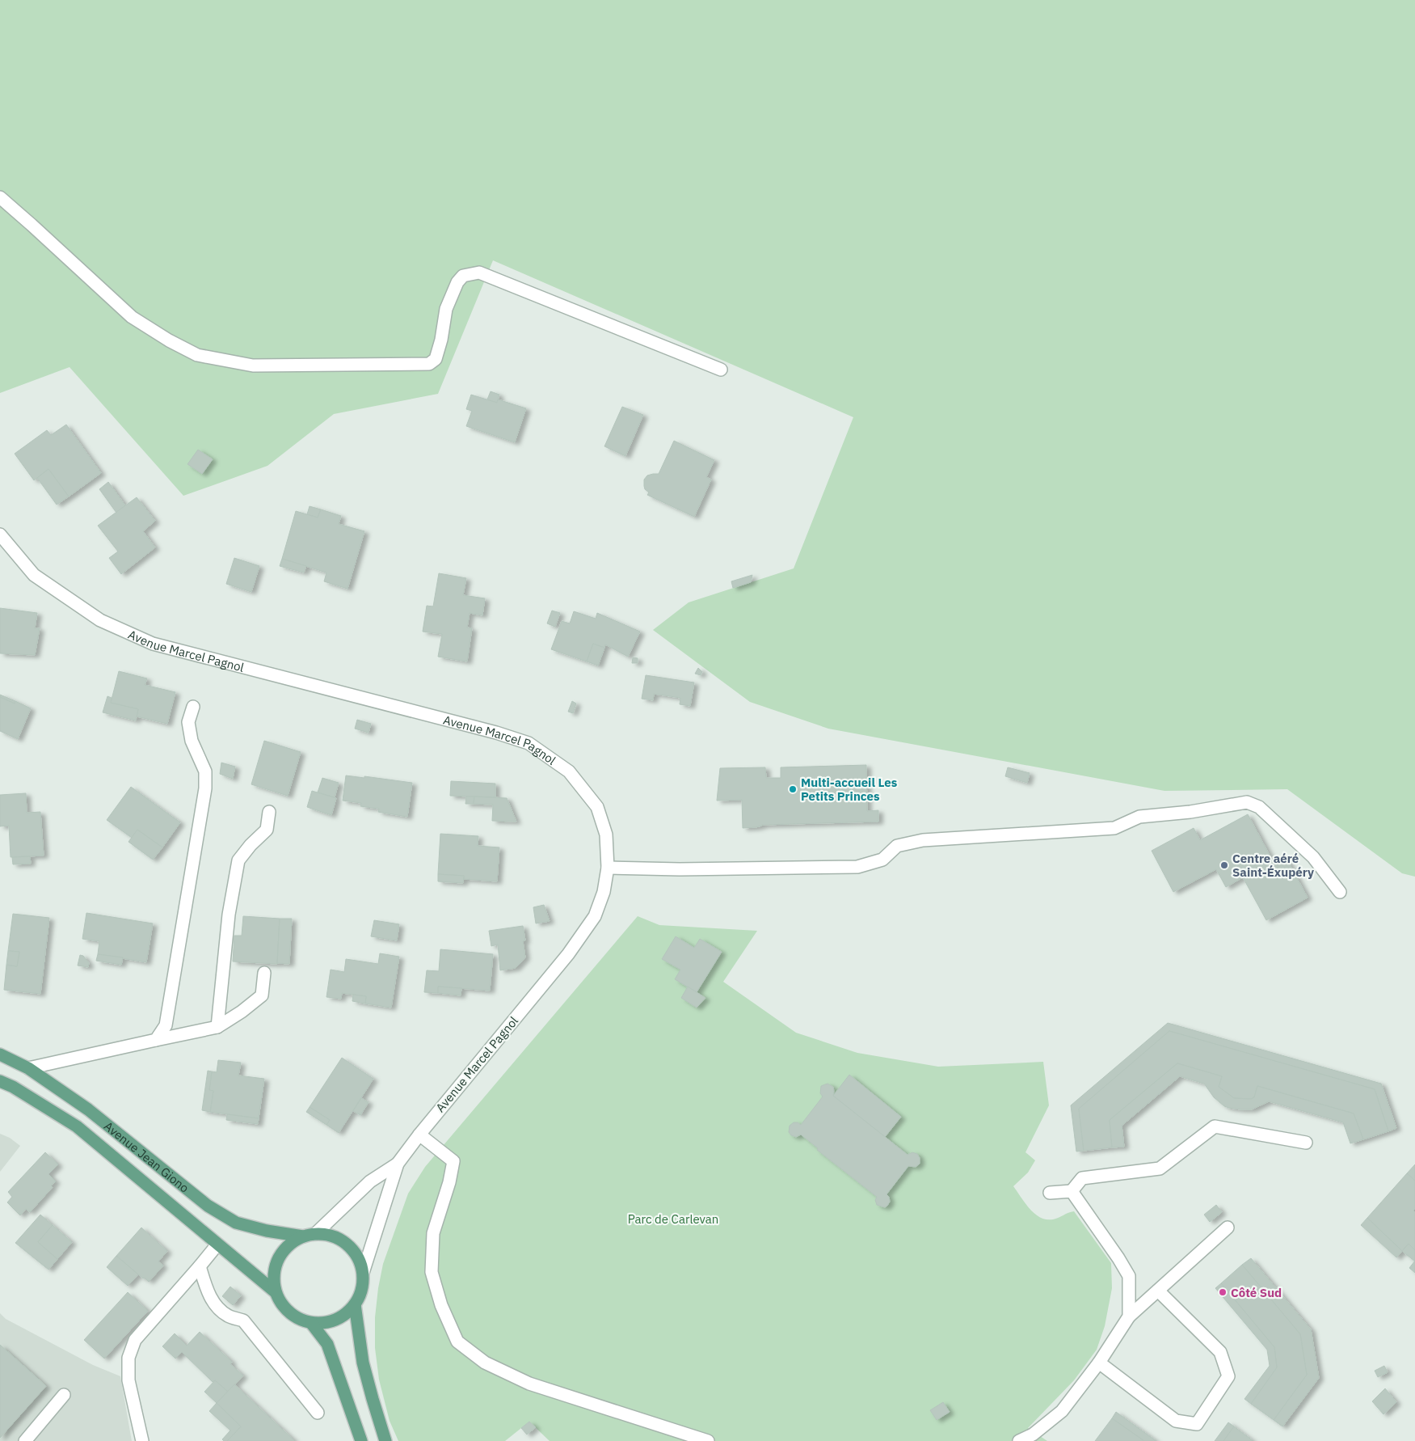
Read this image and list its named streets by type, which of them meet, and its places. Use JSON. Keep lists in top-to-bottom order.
{
  "streets": {
    "main road": ["Avenue Jean Giono"],
    "street": ["Avenue Marcel Pagnol"]
  },
  "crossings": [
    ["Avenue Marcel Pagnol", "Avenue Jean Giono"]
  ],
  "parks": ["Parc de Carlevan"],
  "places": ["Multi-accueil Les Petits Princes", "Centre aéré Saint-Éxupéry", "Côté Sud"]
}
